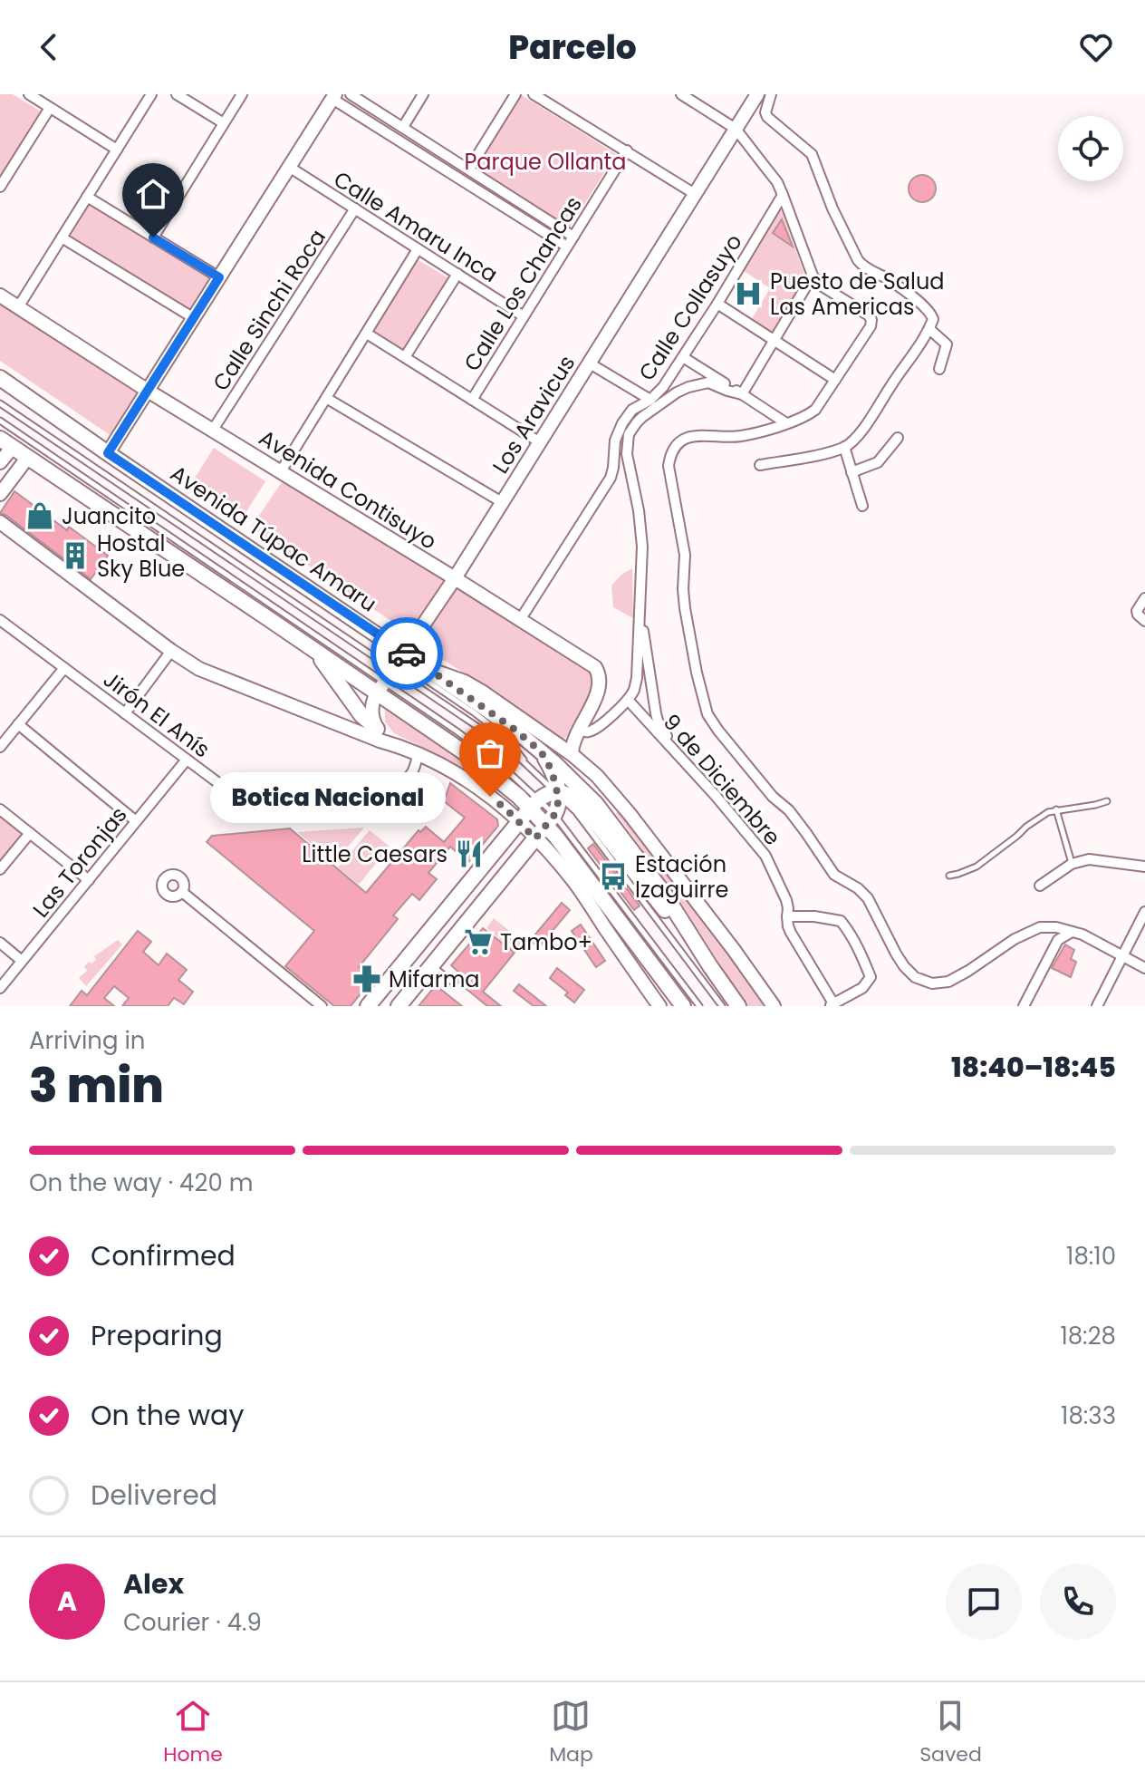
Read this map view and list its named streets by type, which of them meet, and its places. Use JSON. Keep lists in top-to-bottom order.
{
  "streets": {
    "main road": ["Avenida Túpac Amaru"],
    "street": [
      "Calle Amaru Inca",
      "Calle Los Chancas",
      "Calle Collasuyo",
      "Calle Sinchi Roca",
      "Los Aravicus",
      "Avenida Contisuyo",
      "Jirón El Anís",
      "9 de Diciembre",
      "Las Toronjas"
    ]
  },
  "crossings": [
    ["Calle Amaru Inca", "Calle Los Chancas"],
    ["Calle Amaru Inca", "Calle Sinchi Roca"],
    ["Calle Collasuyo", "Avenida Contisuyo"],
    ["Calle Sinchi Roca", "Avenida Contisuyo"],
    ["Los Aravicus", "Avenida Contisuyo"],
    ["Los Aravicus", "Avenida Túpac Amaru"],
    ["Jirón El Anís", "Las Toronjas"]
  ],
  "parks": ["Parque Ollanta"],
  "places": {
    "hospital": ["Puesto de Salud Las Americas"],
    "shop": ["Juancito"],
    "building": ["Hostal Sky Blue"],
    "other": ["Botica Nacional"],
    "restaurant": ["Little Caesars"],
    "bus stop": ["Estación Izaguirre"],
    "supermarket": ["Tambo+"],
    "pharmacy": ["Mifarma"]
  },
  "page": {
    "header": "Parcelo",
    "bubble": "Botica Nacional",
    "heading": ["3 min", "Arriving in", "18:40–18:45"],
    "panel": ["Alex", "Courier · 4.9"],
    "bar": "On the way · 420 m",
    "list": [
      ["Confirmed", "18:10"],
      ["Preparing", "18:28"],
      ["On the way", "18:33"],
      "Delivered"
    ],
    "round": "A",
    "tabs": ["Home", "Map", "Saved"]
  }
}
